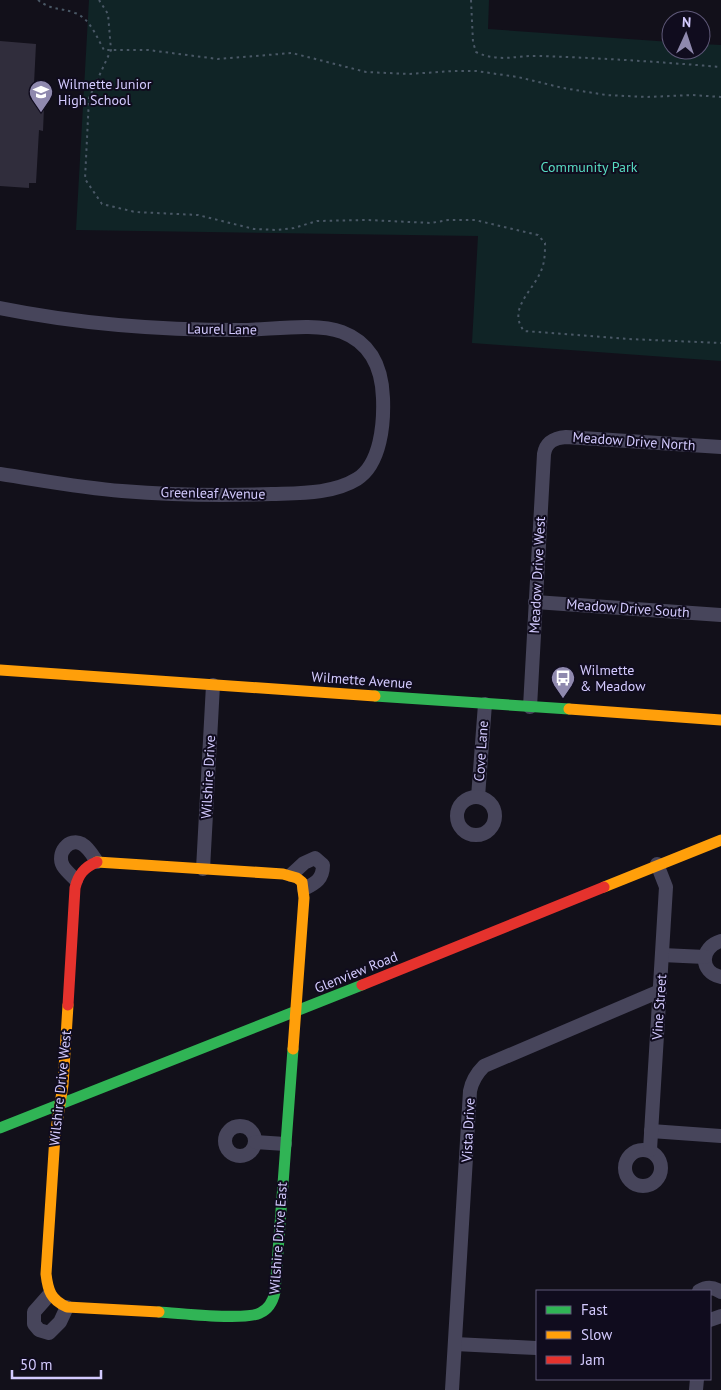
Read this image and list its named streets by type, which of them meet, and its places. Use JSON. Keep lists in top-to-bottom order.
{
  "streets": {
    "street": [
      "Laurel Lane",
      "Meadow Drive North",
      "Greenleaf Avenue",
      "Meadow Drive West",
      "Meadow Drive South",
      "Wilmette Avenue",
      "Cove Lane",
      "Wilshire Drive",
      "Glenview Road",
      "Vine Street",
      "Wilshire Drive West",
      "Vista Drive",
      "Wilshire Drive East"
    ]
  },
  "crossings": [
    ["Laurel Lane", "Greenleaf Avenue"],
    ["Meadow Drive North", "Meadow Drive West"],
    ["Meadow Drive West", "Meadow Drive South"],
    ["Meadow Drive West", "Wilmette Avenue"],
    ["Wilmette Avenue", "Cove Lane"],
    ["Wilmette Avenue", "Wilshire Drive"],
    ["Glenview Road", "Vine Street"],
    ["Glenview Road", "Wilshire Drive West"],
    ["Glenview Road", "Wilshire Drive East"],
    ["Vine Street", "Vista Drive"]
  ],
  "parks": ["Community Park"],
  "places": {
    "school or university": ["Wilmette Junior High School"],
    "bus stop": ["Wilmette & Meadow"]
  },
  "legend": ["Fast", "Slow", "Jam"],
  "scale_bar": "50 m",
  "north": "top"
}
